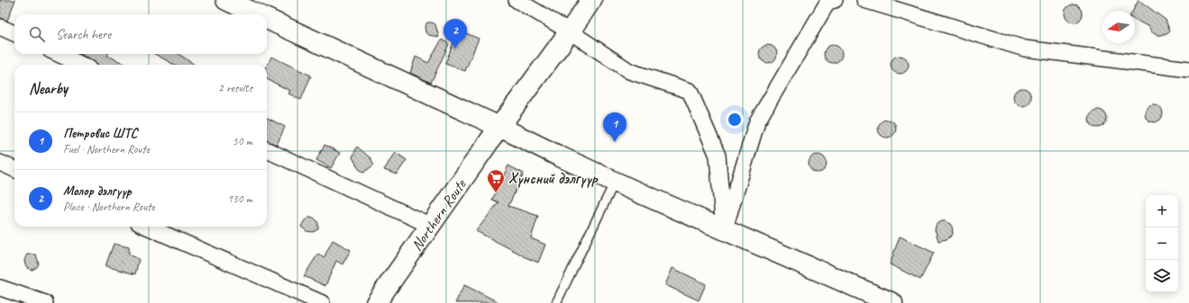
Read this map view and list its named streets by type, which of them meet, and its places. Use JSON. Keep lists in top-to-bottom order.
{
  "streets": {
    "main road": ["Northern Route"]
  },
  "places": {
    "supermarket": ["Хүнсний дэлгүүр"]
  },
  "north": "left",
  "page": {
    "search": "Search here",
    "pins": ["2", "1"],
    "heading": ["Nearby", "2 results"],
    "list": [
      {
        "mark": "1",
        "name": "Петровис ШТС",
        "note": "Fuel · Northern Route",
        "value": "50 m"
      },
      {
        "mark": "2",
        "name": "Молор дэлгүүр",
        "note": "Place · Northern Route",
        "value": "130 m"
      }
    ],
    "map_buttons": ["+", "−"]
  }
}
